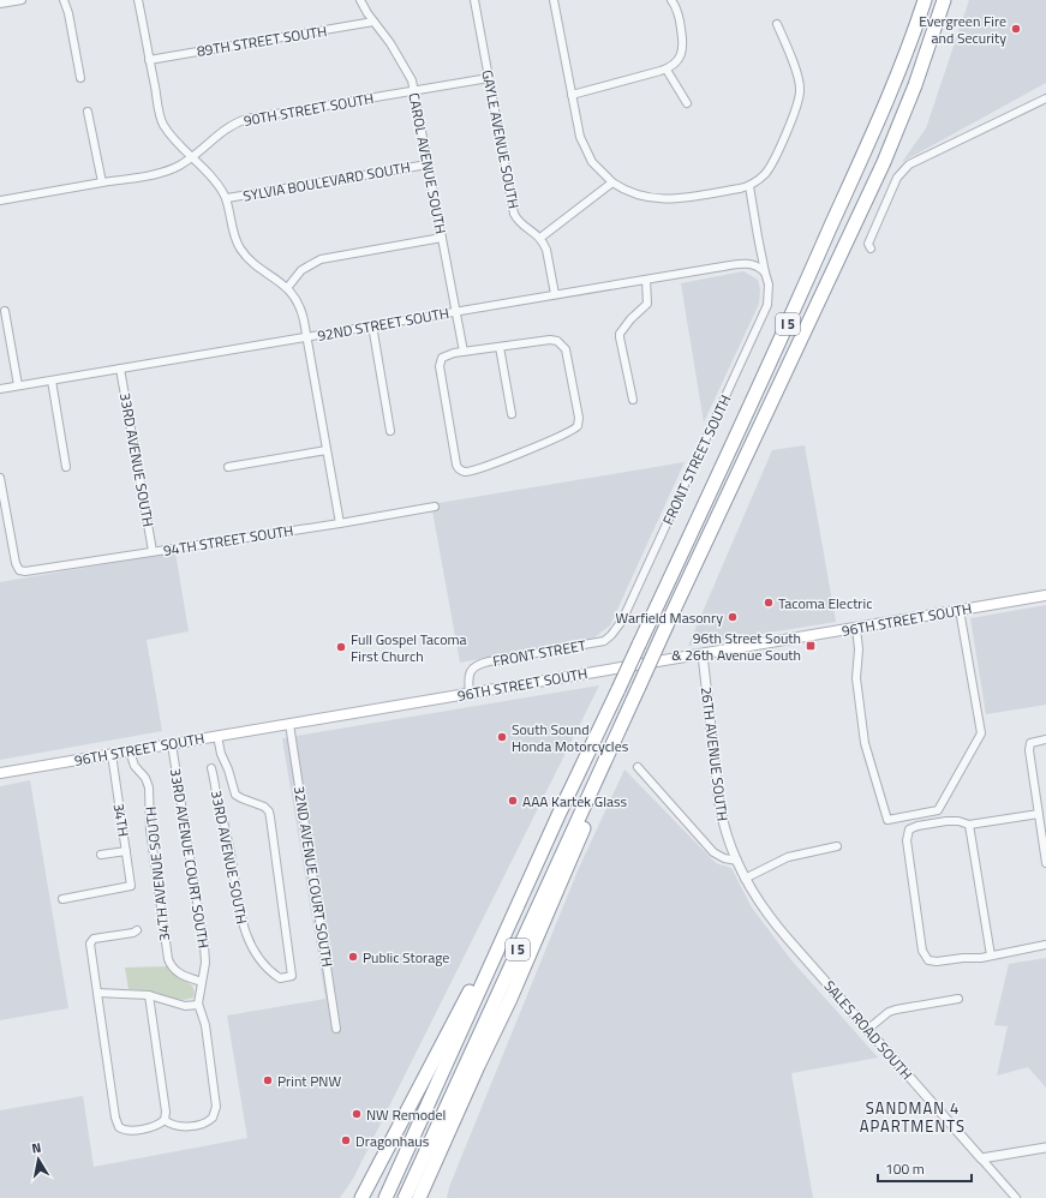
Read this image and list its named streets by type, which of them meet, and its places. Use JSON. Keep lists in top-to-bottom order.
{
  "streets": {
    "highway": ["I 5"],
    "main road": ["96TH STREET SOUTH"],
    "street": [
      "89TH STREET SOUTH",
      "90TH STREET SOUTH",
      "GAYLE AVENUE SOUTH",
      "CAROL AVENUE SOUTH",
      "SYLVIA BOULEVARD SOUTH",
      "92ND STREET SOUTH",
      "33RD AVENUE SOUTH",
      "FRONT STREET SOUTH",
      "94TH STREET SOUTH",
      "FRONT STREET",
      "26TH AVENUE SOUTH",
      "34TH",
      "33RD AVENUE COURT SOUTH",
      "34TH AVENUE SOUTH",
      "32ND AVENUE COURT SOUTH",
      "SALES ROAD SOUTH"
    ]
  },
  "crossings": [
    ["89TH STREET SOUTH", "CAROL AVENUE SOUTH"],
    ["90TH STREET SOUTH", "GAYLE AVENUE SOUTH"],
    ["90TH STREET SOUTH", "CAROL AVENUE SOUTH"],
    ["CAROL AVENUE SOUTH", "SYLVIA BOULEVARD SOUTH"],
    ["CAROL AVENUE SOUTH", "92ND STREET SOUTH"],
    ["92ND STREET SOUTH", "33RD AVENUE SOUTH"],
    ["92ND STREET SOUTH", "FRONT STREET SOUTH"],
    ["33RD AVENUE SOUTH", "94TH STREET SOUTH"],
    ["33RD AVENUE SOUTH", "96TH STREET SOUTH"],
    ["FRONT STREET SOUTH", "FRONT STREET"],
    ["96TH STREET SOUTH", "FRONT STREET"],
    ["96TH STREET SOUTH", "26TH AVENUE SOUTH"],
    ["96TH STREET SOUTH", "34TH"],
    ["96TH STREET SOUTH", "33RD AVENUE COURT SOUTH"],
    ["96TH STREET SOUTH", "34TH AVENUE SOUTH"],
    ["96TH STREET SOUTH", "32ND AVENUE COURT SOUTH"],
    ["26TH AVENUE SOUTH", "SALES ROAD SOUTH"],
    ["33RD AVENUE COURT SOUTH", "34TH AVENUE SOUTH"]
  ],
  "districts": ["SANDMAN 4 APARTMENTS"],
  "places": {
    "other": [
      "Evergreen Fire and Security",
      "Tacoma Electric",
      "Warfield Masonry",
      "Full Gospel Tacoma First Church",
      "South Sound Honda Motorcycles",
      "AAA Kartek Glass",
      "Public Storage",
      "Print PNW",
      "NW Remodel",
      "Dragonhaus"
    ],
    "transit": ["96th Street South & 26th Avenue South"]
  },
  "scale_bar": "100 m",
  "north": "top"
}
